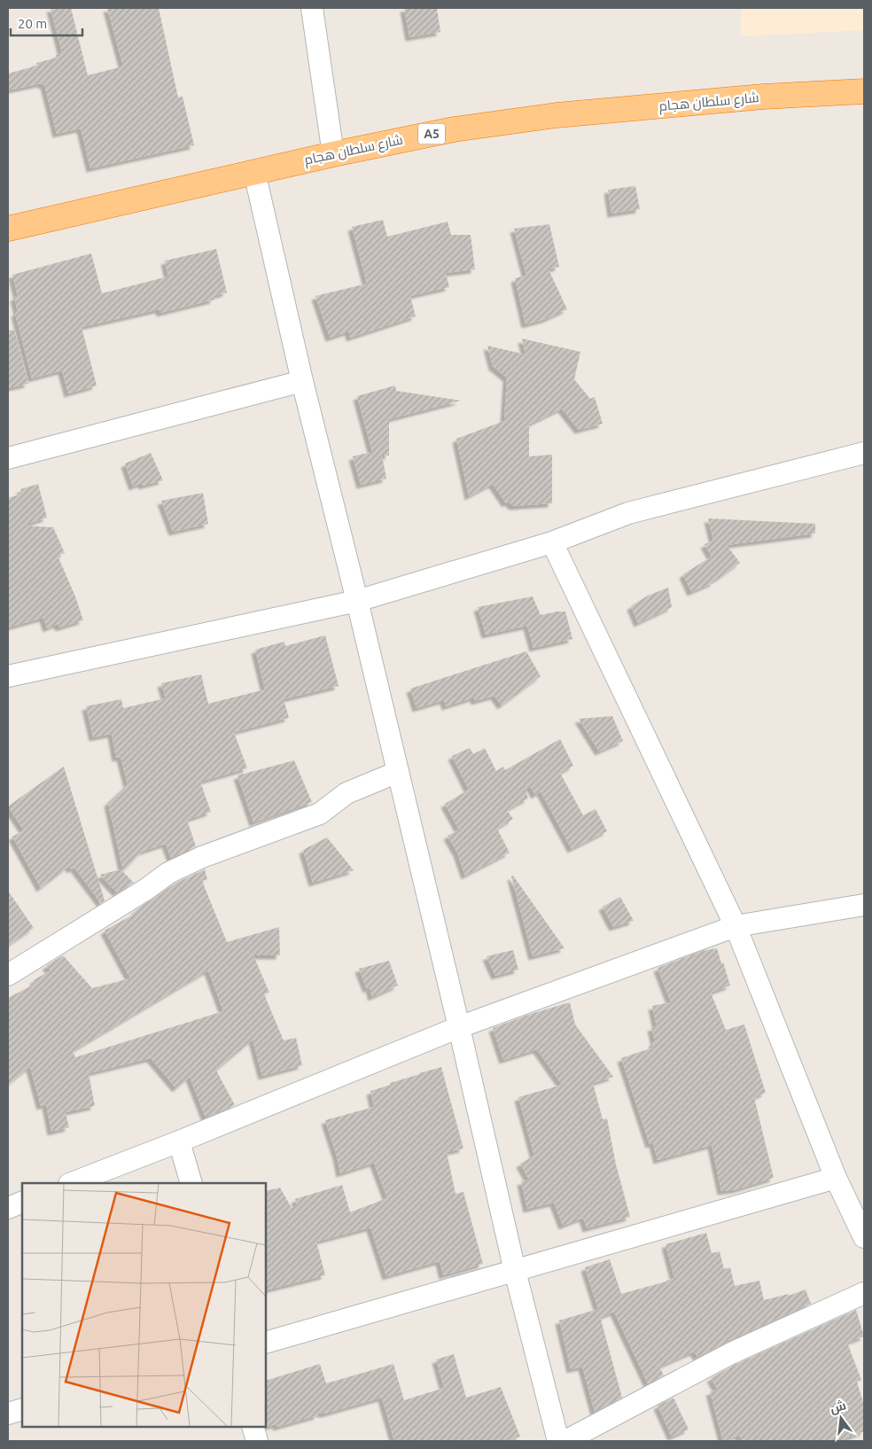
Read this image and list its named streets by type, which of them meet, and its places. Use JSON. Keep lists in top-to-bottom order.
{
  "streets": {
    "highway": ["شارع سلطان هجام", "A5"]
  },
  "scale_bar": "20 m",
  "north": "top"
}
